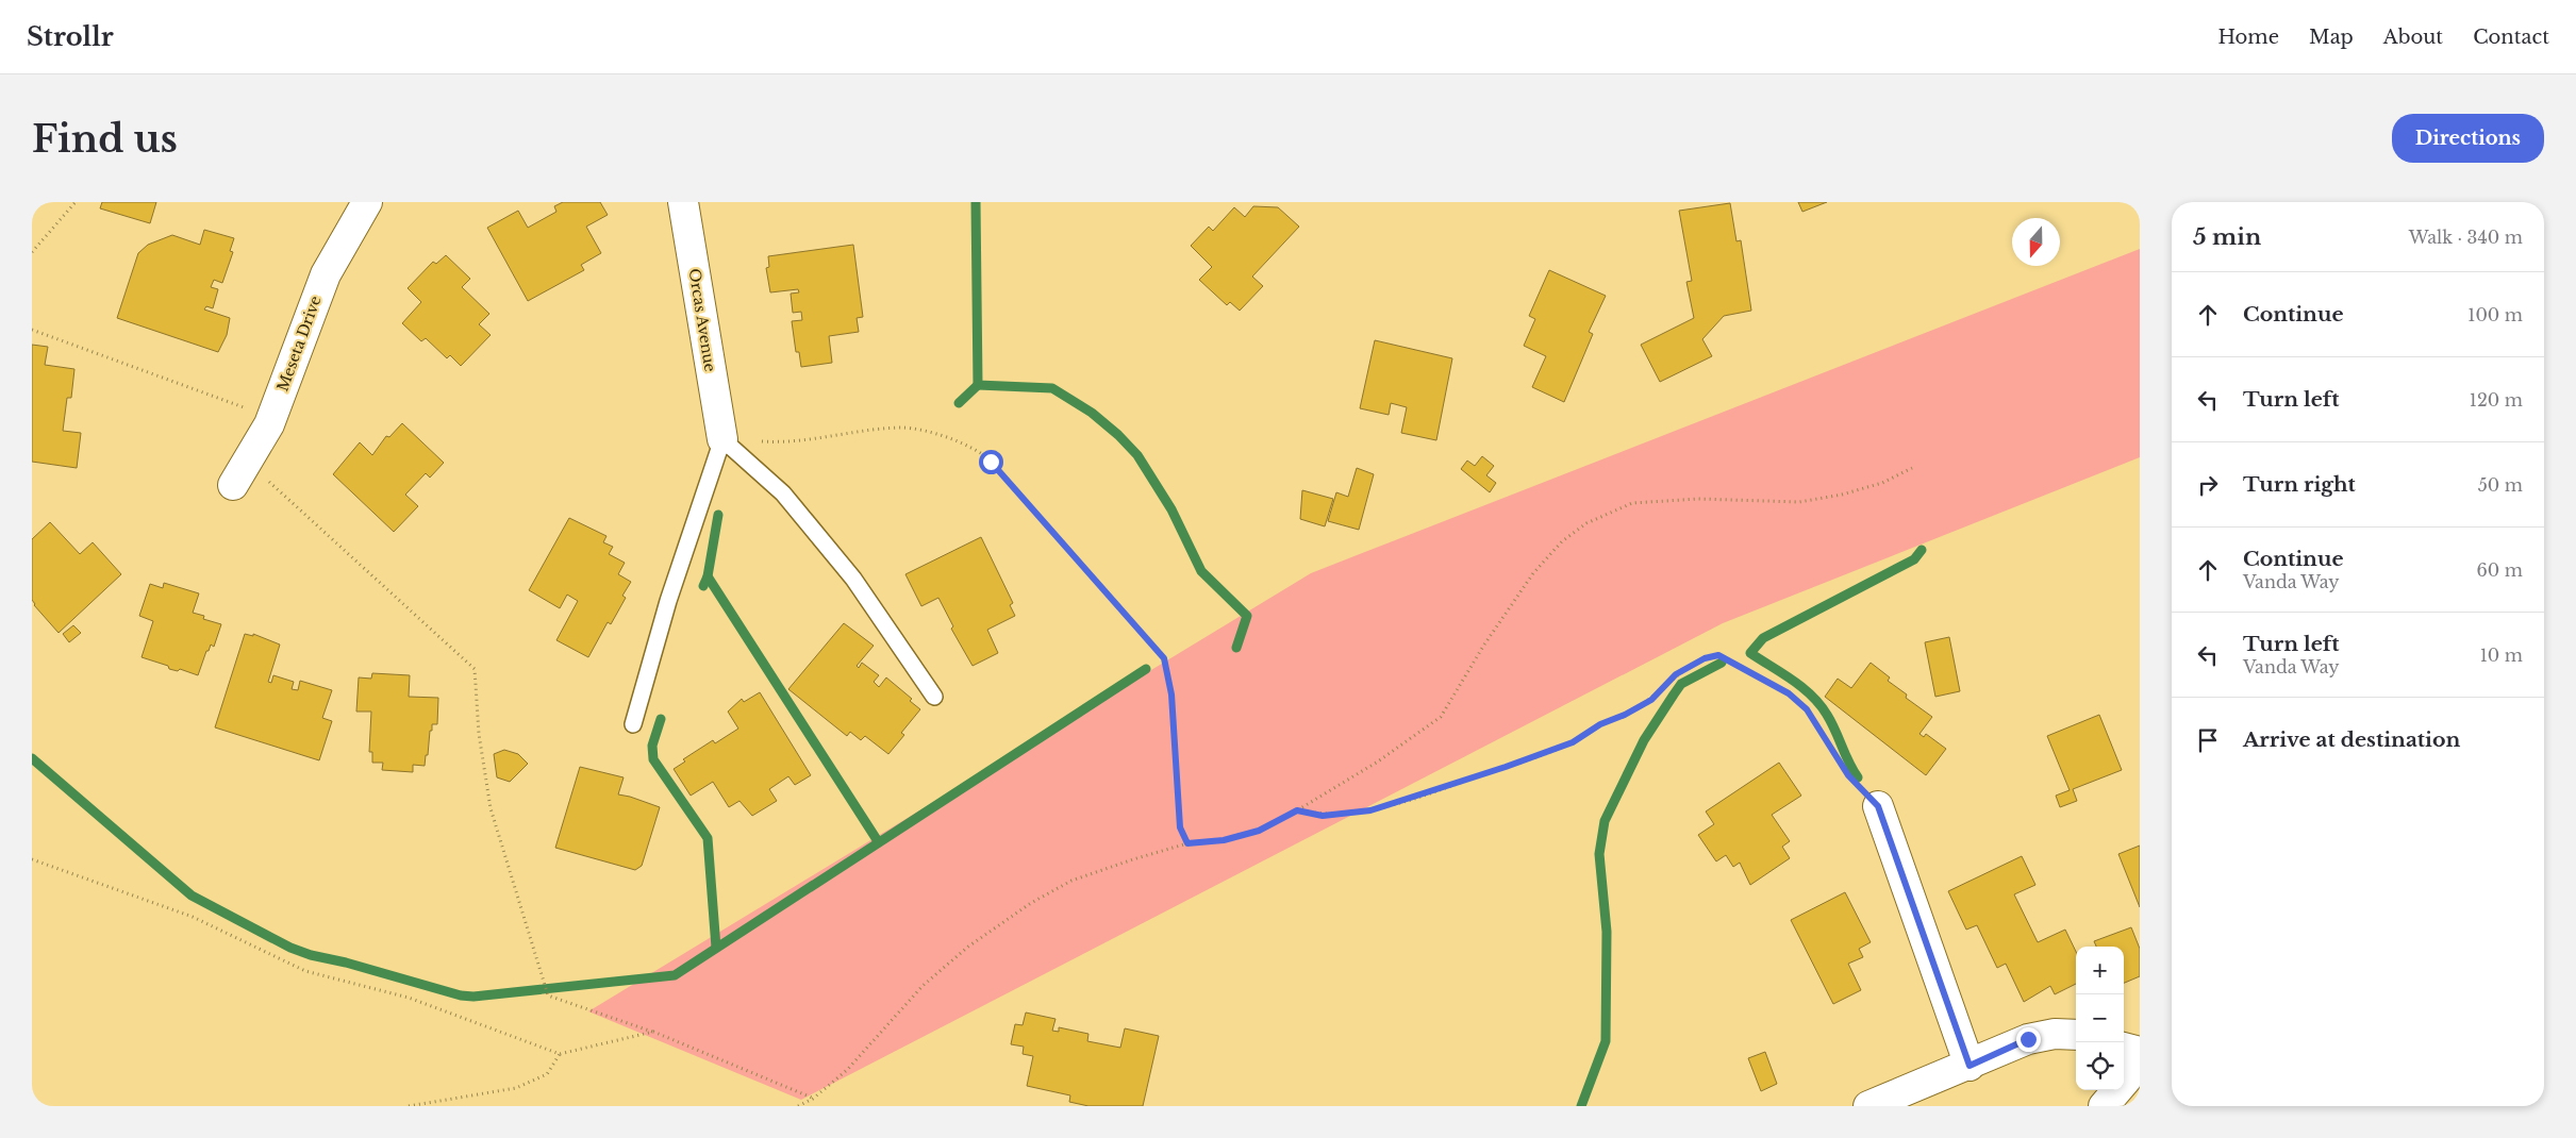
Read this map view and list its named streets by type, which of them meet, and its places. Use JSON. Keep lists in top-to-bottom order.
{
  "streets": {
    "street": ["Orcas Avenue", "Meseta Drive"]
  },
  "north": "bottom",
  "page": {
    "header": "Strollr",
    "nav": [
      "Home",
      "Map",
      "About",
      "Contact"
    ],
    "buttons": "Directions",
    "title": "Find us",
    "heading": ["5 min", "Walk · 340 m"],
    "list": [
      ["Continue", "100 m"],
      ["Turn left", "120 m"],
      ["Turn right", "50 m"],
      ["Continue", "Vanda Way", "60 m"],
      ["Turn left", "Vanda Way", "10 m"],
      "Arrive at destination"
    ],
    "map_buttons": ["+", "−"]
  }
}
